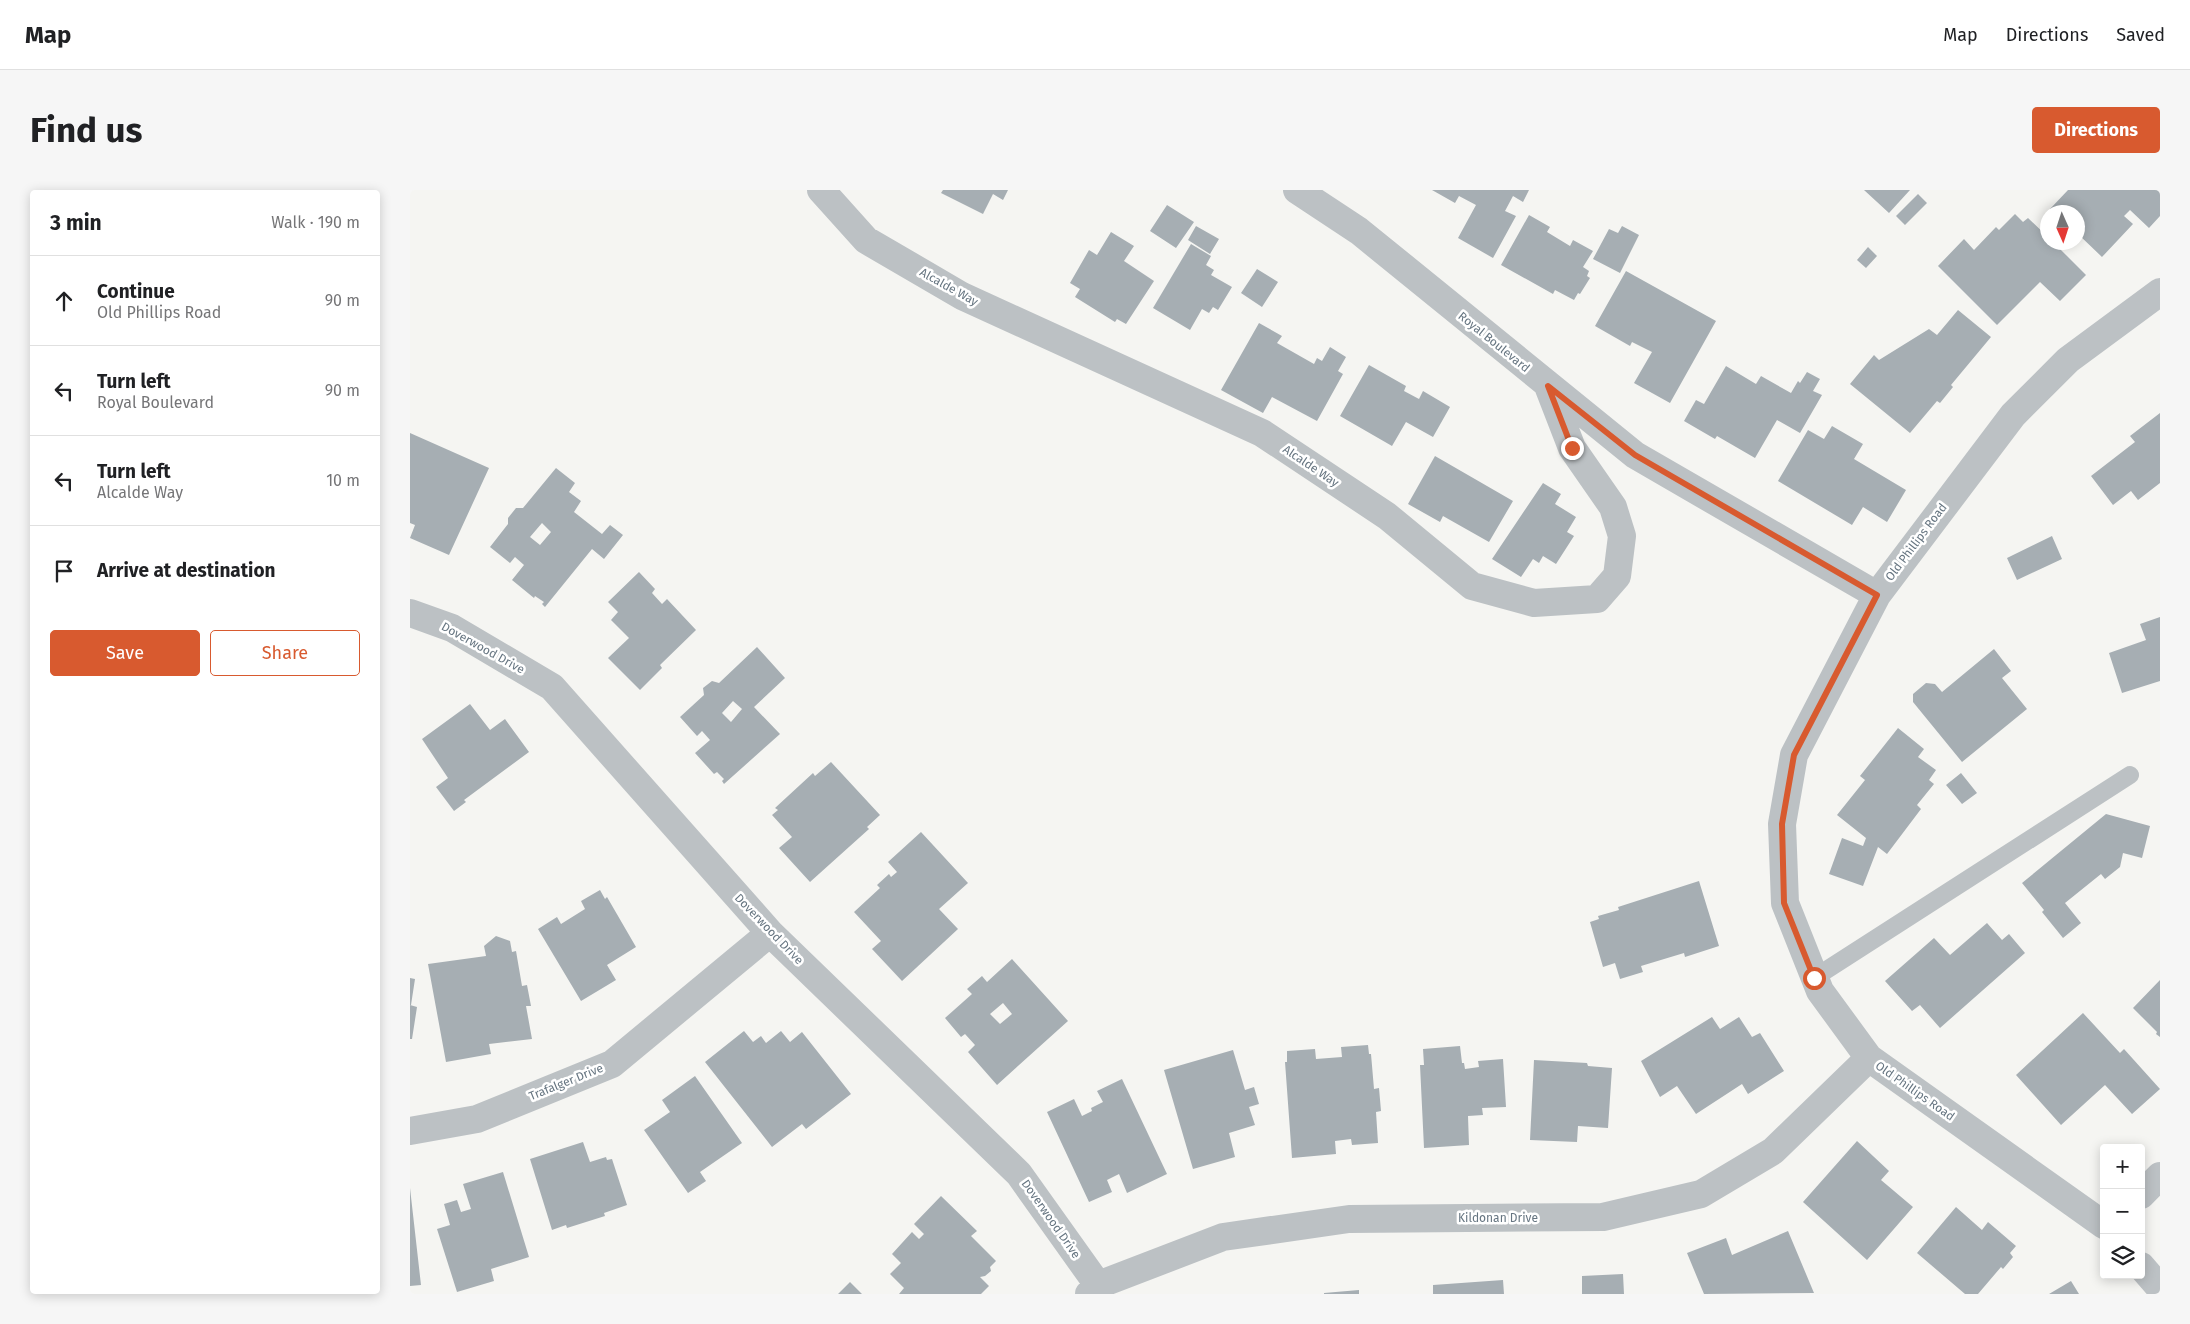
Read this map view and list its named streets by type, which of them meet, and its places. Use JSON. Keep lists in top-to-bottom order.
{
  "streets": {
    "street": [
      "Alcalde Way",
      "Royal Boulevard",
      "Old Phillips Road",
      "Doverwood Drive",
      "Trafalger Drive",
      "Kildonan Drive"
    ]
  },
  "crossings": [
    ["Alcalde Way", "Royal Boulevard"],
    ["Royal Boulevard", "Old Phillips Road"],
    ["Old Phillips Road", "Kildonan Drive"],
    ["Doverwood Drive", "Trafalger Drive"],
    ["Doverwood Drive", "Kildonan Drive"]
  ],
  "north": "bottom",
  "page": {
    "header": "Map",
    "nav": ["Map", "Directions", "Saved"],
    "buttons": [
      "Directions",
      ["Save", "Share"]
    ],
    "title": "Find us",
    "heading": ["3 min", "Walk · 190 m"],
    "list": [
      ["Continue", "Old Phillips Road", "90 m"],
      ["Turn left", "Royal Boulevard", "90 m"],
      ["Turn left", "Alcalde Way", "10 m"],
      "Arrive at destination"
    ],
    "map_buttons": ["+", "−"]
  }
}
